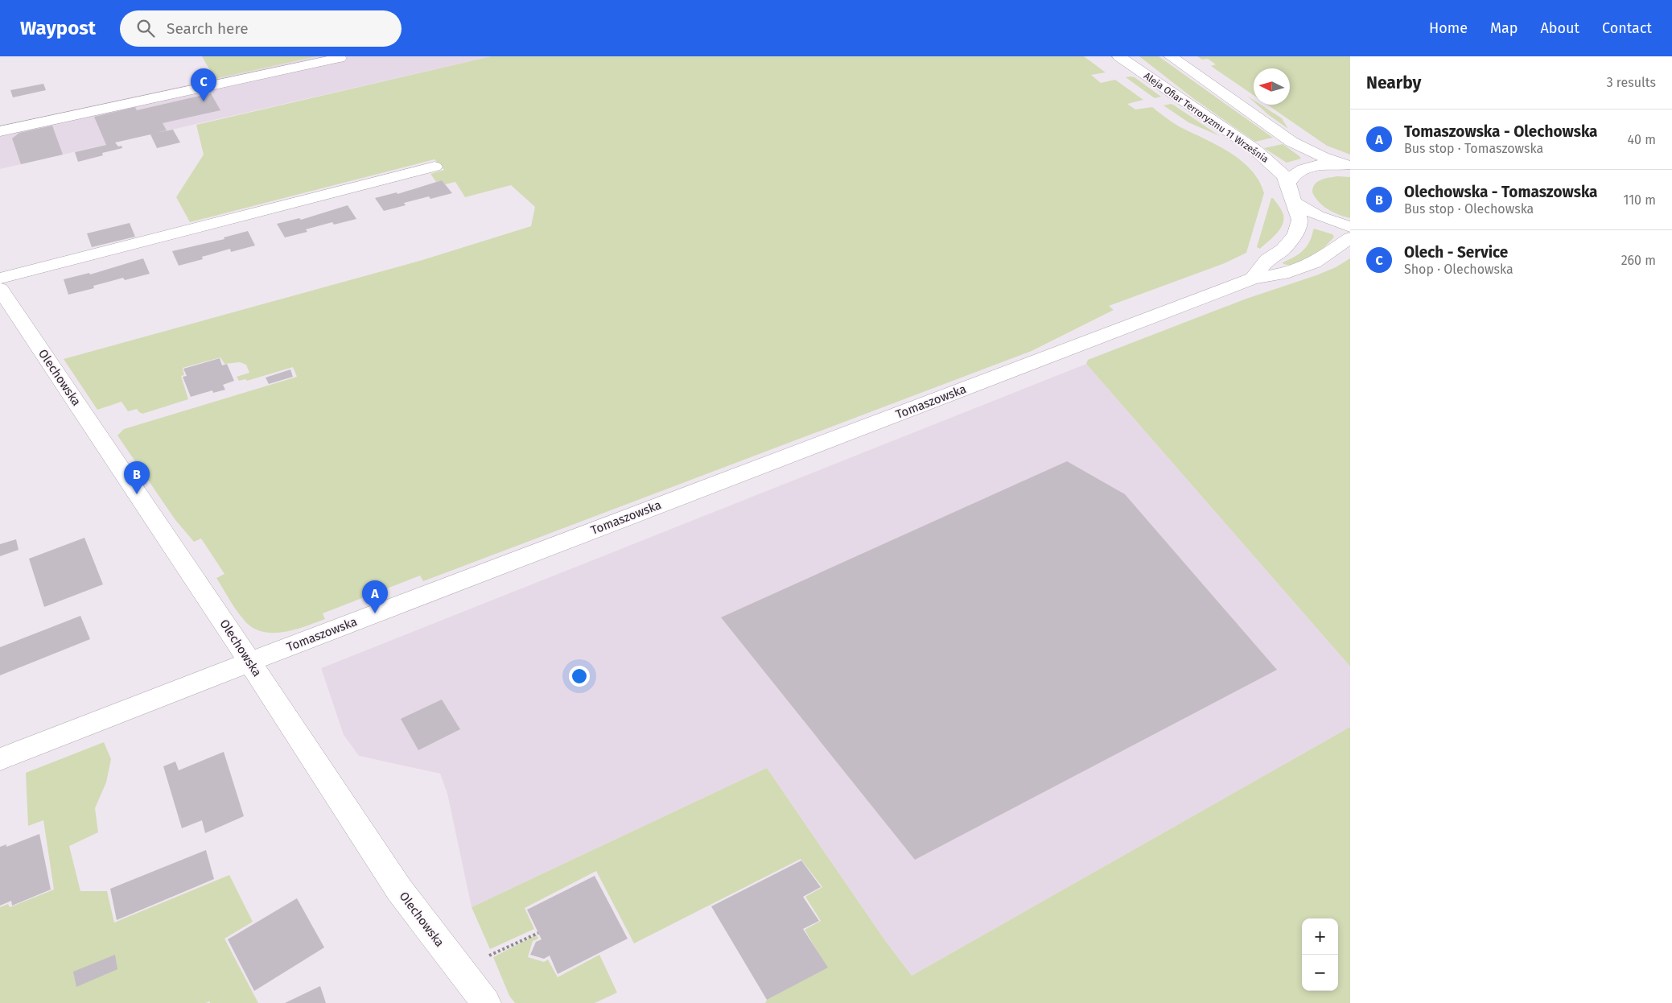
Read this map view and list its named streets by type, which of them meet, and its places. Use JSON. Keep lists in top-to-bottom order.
{
  "streets": {
    "street": ["Aleja Ofiar Terroryzmu 11 Września", "Olechowska", "Tomaszowska"]
  },
  "crossings": [
    ["Olechowska", "Tomaszowska"]
  ],
  "north": "left",
  "page": {
    "header": "Waypost",
    "search": "Search here",
    "nav": [
      "Home",
      "Map",
      "About",
      "Contact"
    ],
    "heading": ["Nearby", "3 results"],
    "pins": ["C", "B", "A"],
    "list": [
      {
        "mark": "A",
        "name": "Tomaszowska - Olechowska",
        "note": "Bus stop · Tomaszowska",
        "value": "40 m"
      },
      {
        "mark": "B",
        "name": "Olechowska - Tomaszowska",
        "note": "Bus stop · Olechowska",
        "value": "110 m"
      },
      {
        "mark": "C",
        "name": "Olech - Service",
        "note": "Shop · Olechowska",
        "value": "260 m"
      }
    ],
    "map_buttons": ["+", "−"]
  }
}
